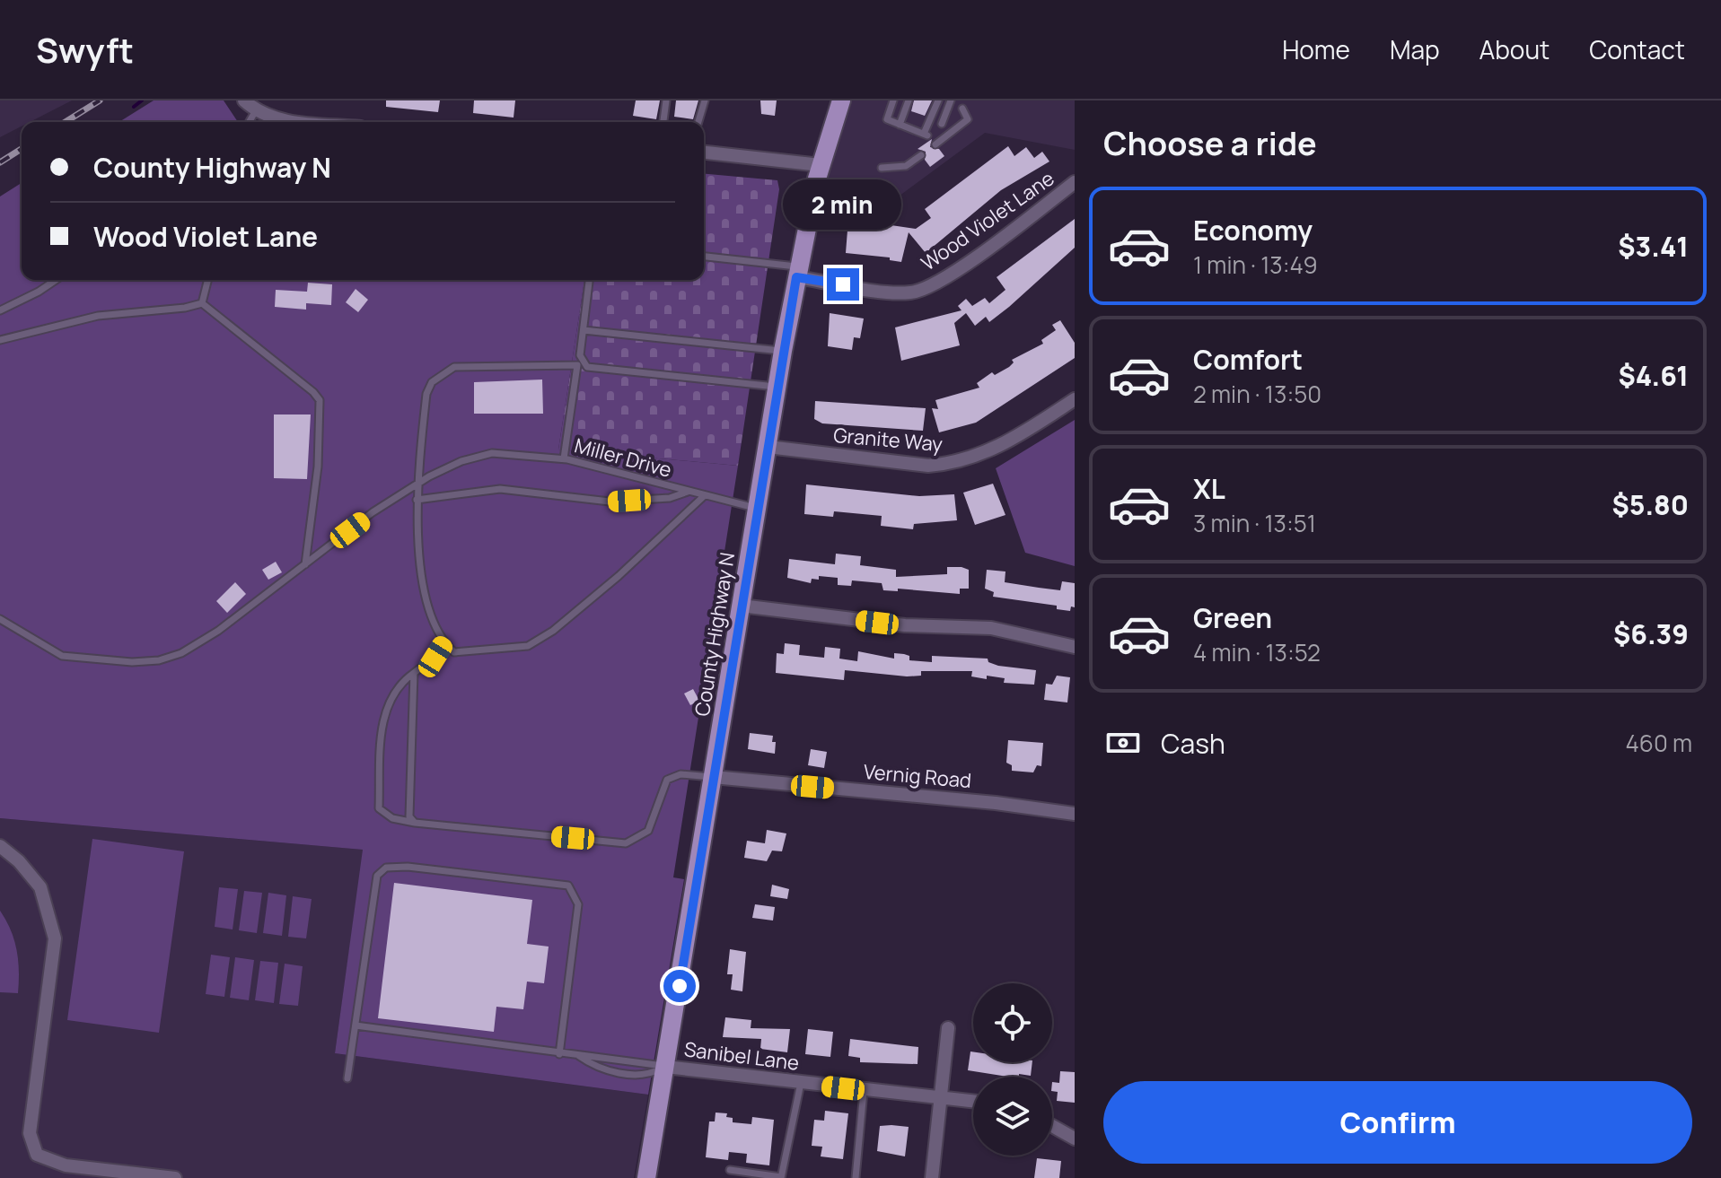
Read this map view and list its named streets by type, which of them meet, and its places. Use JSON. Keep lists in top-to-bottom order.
{
  "streets": {
    "main road": ["County Highway N"],
    "street": [
      "Wood Violet Lane",
      "Granite Way",
      "Vernig Road",
      "Sanibel Lane"
    ],
    "lane": ["Miller Drive"]
  },
  "crossings": [
    ["Wood Violet Lane", "County Highway N"],
    ["Granite Way", "County Highway N"],
    ["Miller Drive", "County Highway N"],
    ["County Highway N", "Vernig Road"],
    ["County Highway N", "Sanibel Lane"]
  ],
  "page": {
    "header": "Swyft",
    "nav": [
      "Home",
      "Map",
      "About",
      "Contact"
    ],
    "heading": "Choose a ride",
    "banner": ["County Highway N", "Wood Violet Lane"],
    "bubble": "2 min",
    "list": [
      {
        "name": "Economy",
        "note": "1 min · 13:49",
        "value": "$3.41"
      },
      {
        "name": "Comfort",
        "note": "2 min · 13:50",
        "value": "$4.61"
      },
      {
        "name": "XL",
        "note": "3 min · 13:51",
        "value": "$5.80"
      },
      {
        "name": "Green",
        "note": "4 min · 13:52",
        "value": "$6.39"
      }
    ],
    "pay": ["Cash", "460 m"],
    "buttons": "Confirm"
  }
}
